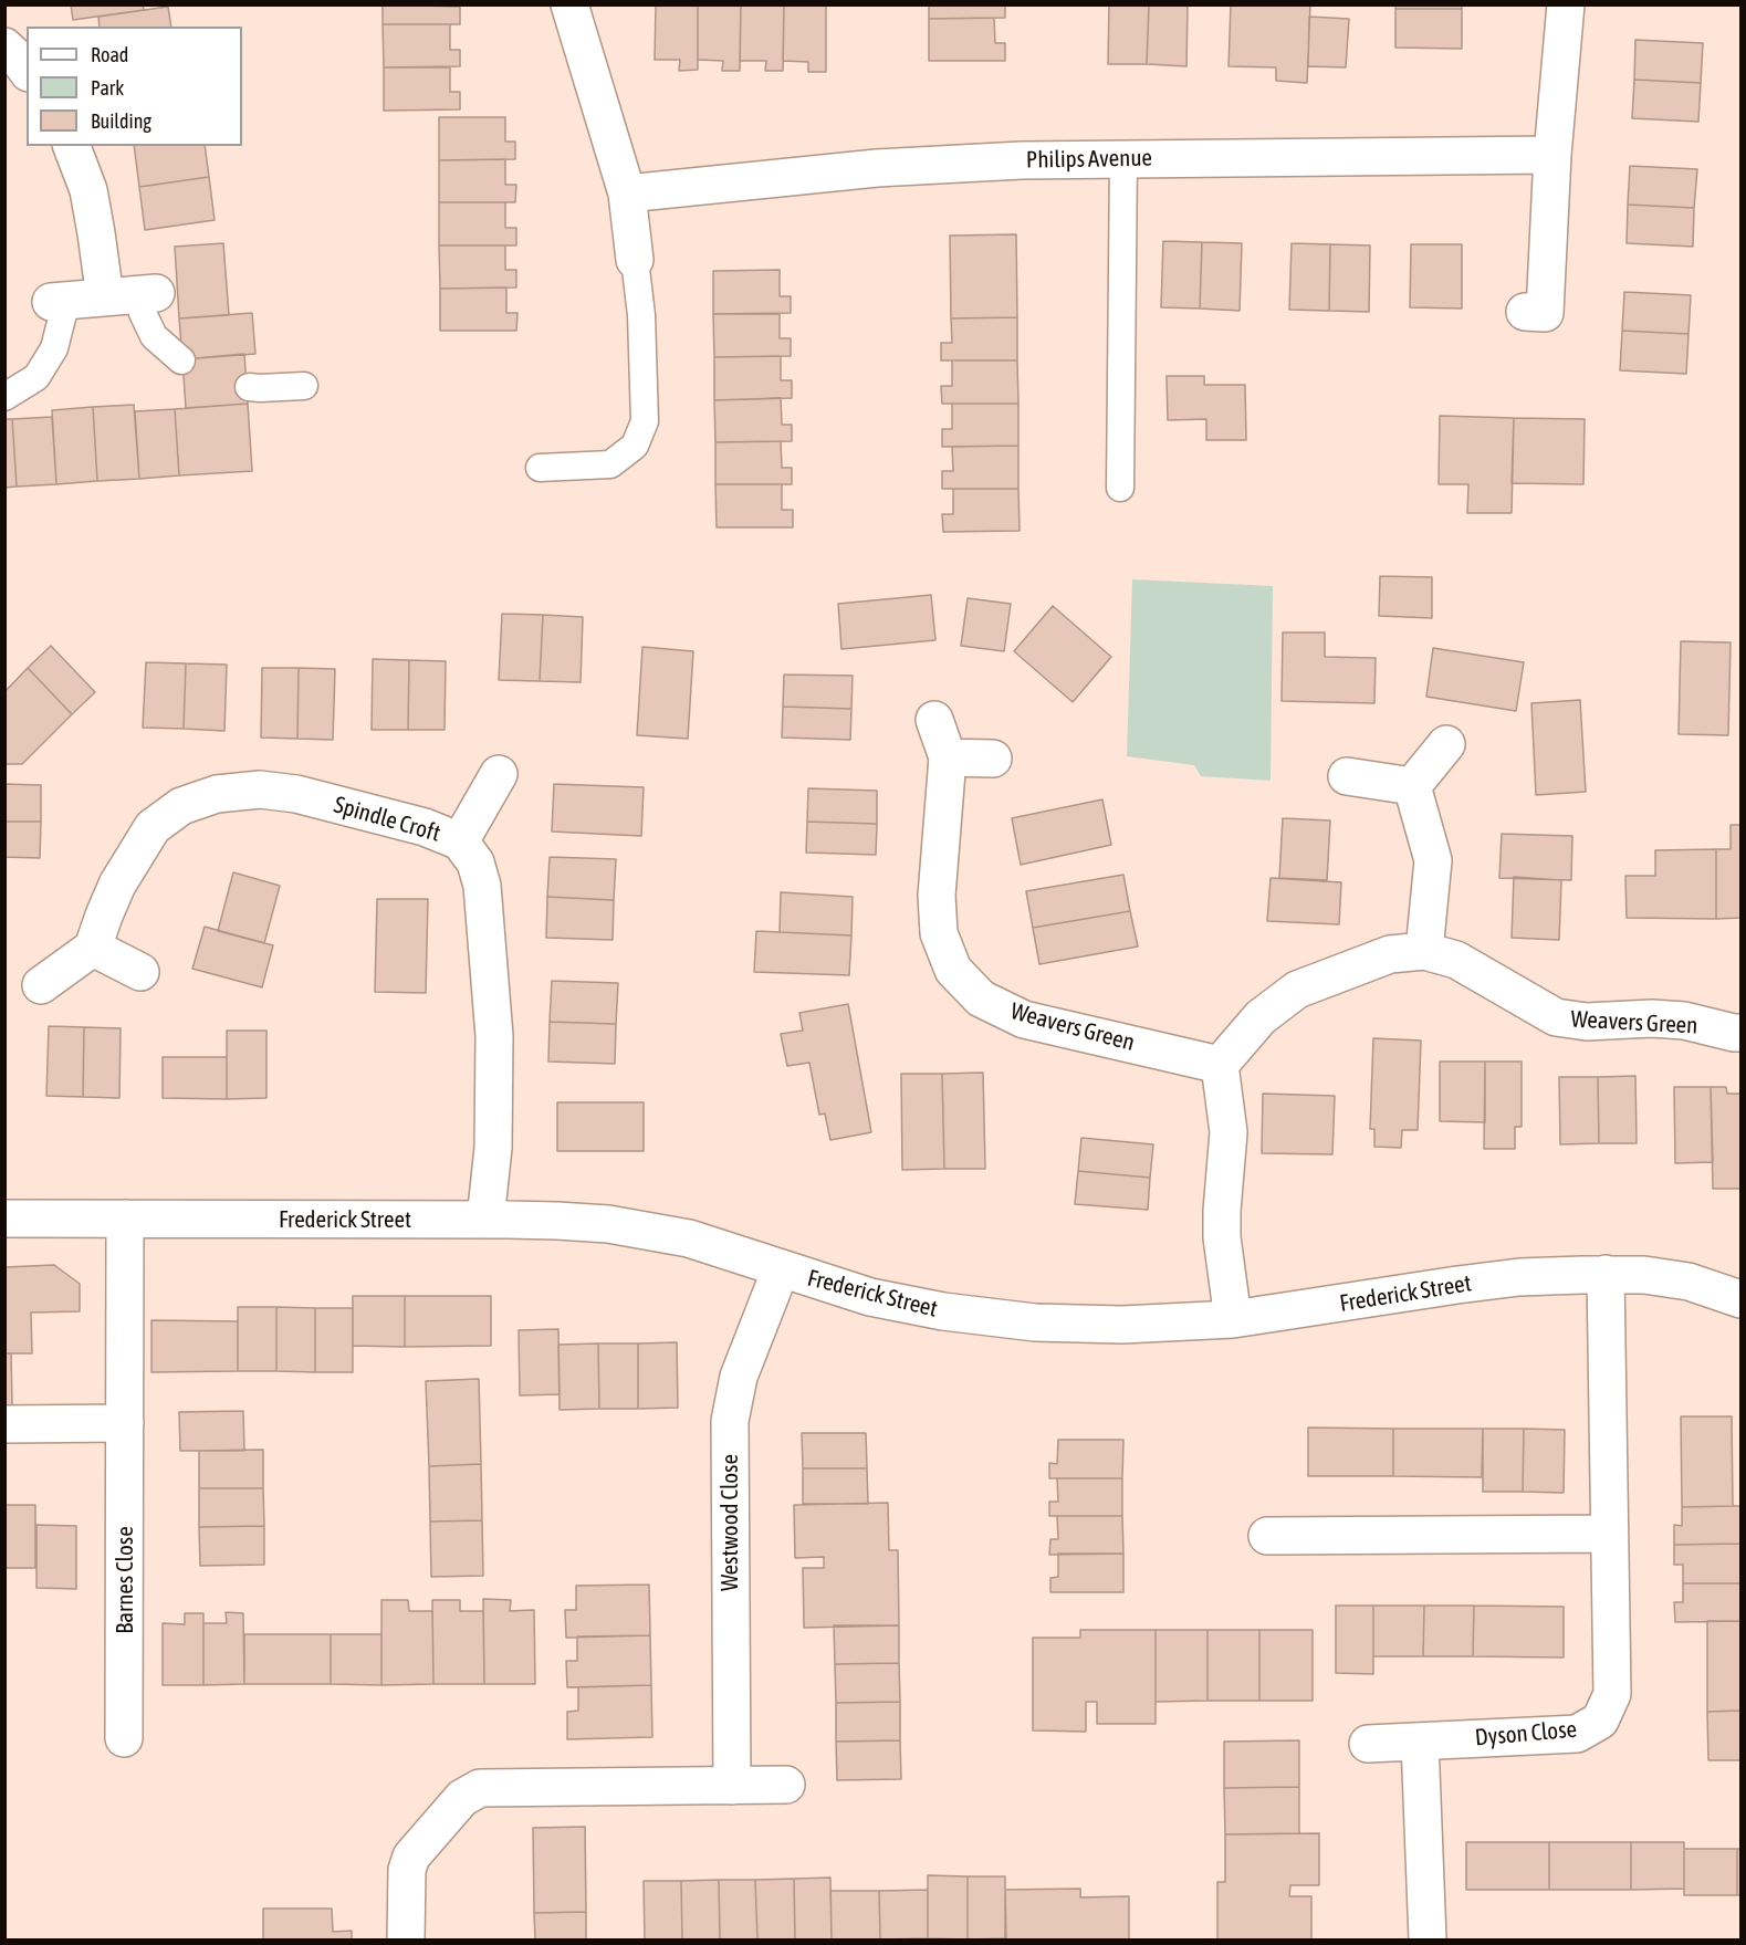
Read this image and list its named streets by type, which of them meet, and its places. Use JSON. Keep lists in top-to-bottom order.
{
  "streets": {
    "street": [
      "Philips Avenue",
      "Spindle Croft",
      "Weavers Green",
      "Frederick Street",
      "Westwood Close",
      "Barnes Close",
      "Dyson Close"
    ]
  },
  "crossings": [
    ["Spindle Croft", "Frederick Street"],
    ["Frederick Street", "Westwood Close"],
    ["Frederick Street", "Barnes Close"],
    ["Frederick Street", "Dyson Close"]
  ],
  "legend": ["Road", "Park", "Building"]
}
